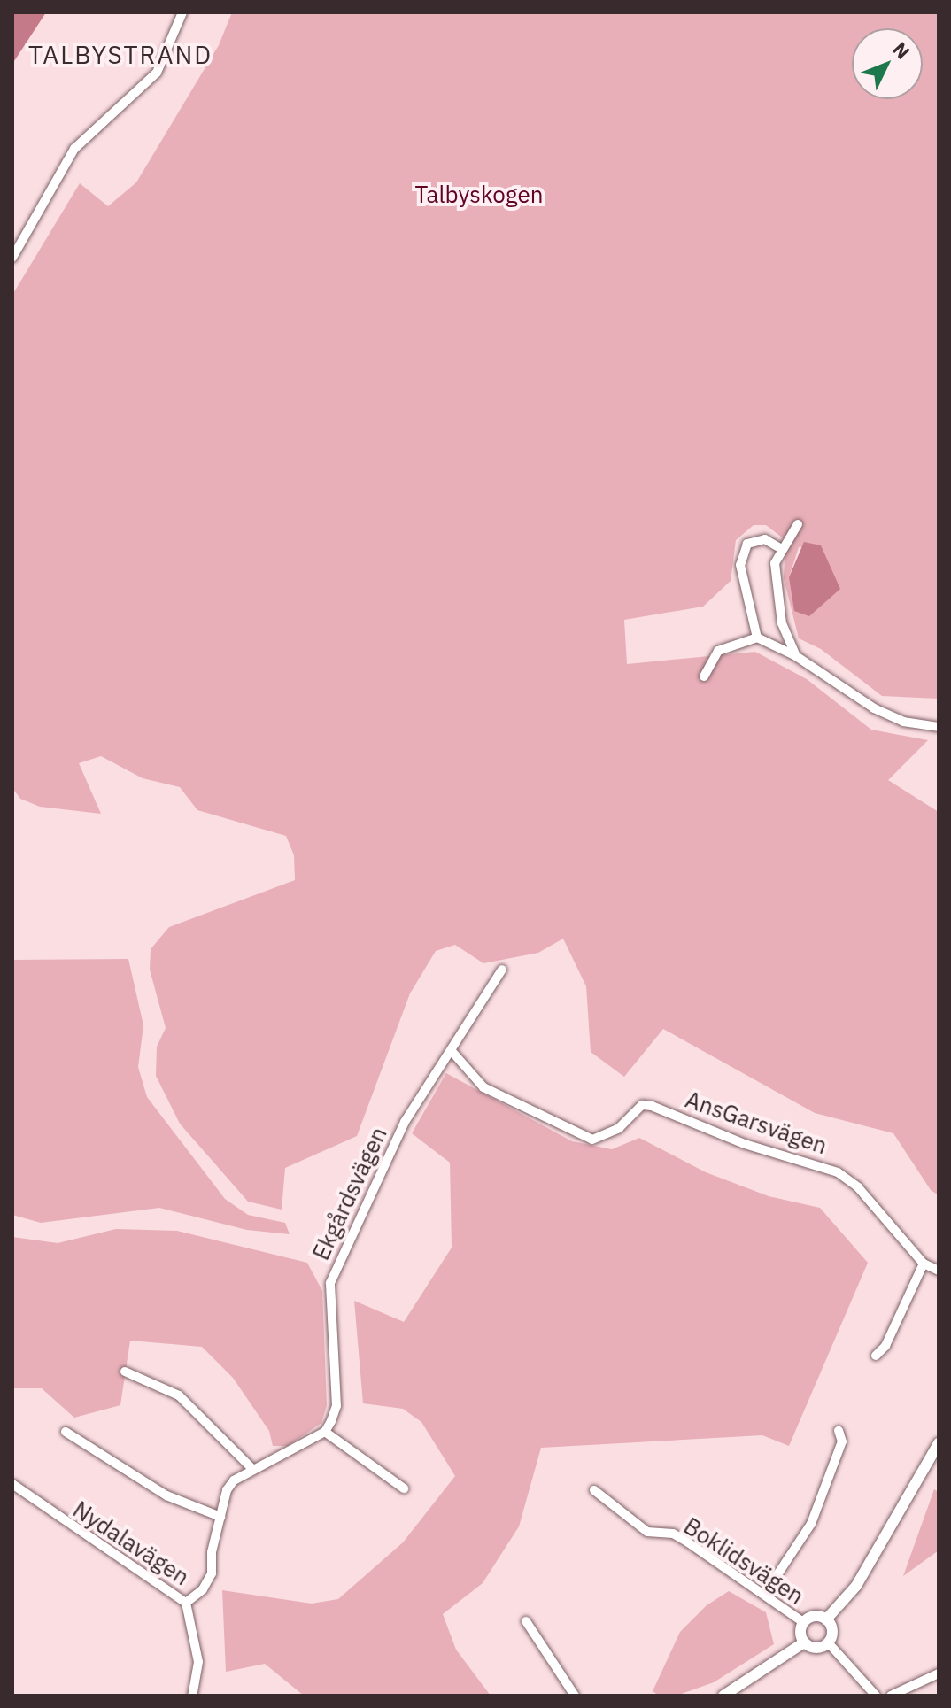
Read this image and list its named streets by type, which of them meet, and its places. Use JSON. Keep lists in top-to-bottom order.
{
  "streets": {
    "street": [
      "AnsGarsvägen",
      "Ekgårdsvägen",
      "Nydalavägen",
      "Boklidsvägen"
    ]
  },
  "crossings": [
    ["AnsGarsvägen", "Ekgårdsvägen"]
  ],
  "districts": ["TALBYSTRAND"],
  "parks": ["Talbyskogen"],
  "north": "top right"
}
